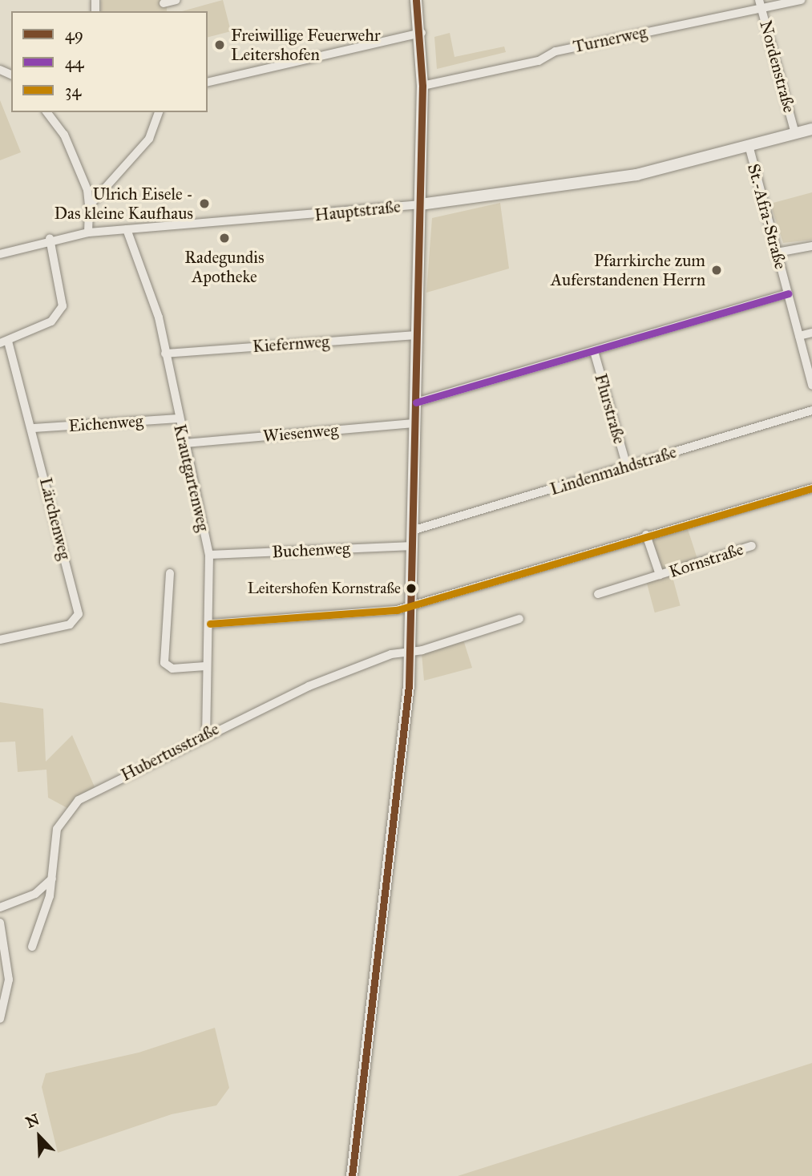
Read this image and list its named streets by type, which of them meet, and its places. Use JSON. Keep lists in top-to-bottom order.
{
  "streets": {
    "street": [
      "Turnerweg",
      "Nordenstraße",
      "Hauptstraße",
      "St.-Afra-Straße",
      "Kiefernweg",
      "Flurstraße",
      "Eichenweg",
      "Wiesenweg",
      "Lindenmahdstraße",
      "Krautgartenweg",
      "Lärchenweg",
      "Buchenweg",
      "Kornstraße",
      "Hubertusstraße"
    ]
  },
  "crossings": [
    ["Turnerweg", "Nordenstraße"],
    ["Nordenstraße", "Hauptstraße"],
    ["Hauptstraße", "St.-Afra-Straße"],
    ["Hauptstraße", "Krautgartenweg"],
    ["Kiefernweg", "Krautgartenweg"],
    ["Flurstraße", "Lindenmahdstraße"],
    ["Eichenweg", "Krautgartenweg"],
    ["Eichenweg", "Lärchenweg"],
    ["Wiesenweg", "Krautgartenweg"],
    ["Krautgartenweg", "Buchenweg"],
    ["Krautgartenweg", "Hubertusstraße"]
  ],
  "places": [
    "Freiwillige Feuerwehr Leitershofen",
    "Ulrich Eisele - Das kleine Kaufhaus",
    "Radegundis Apotheke",
    "Pfarrkirche zum Auferstandenen Herrn",
    "Leitershofen Kornstraße"
  ],
  "lines": ["transit line 49", "transit line 44", "transit line 34"],
  "legend": ["49", "44", "34"],
  "north": "top left"
}
